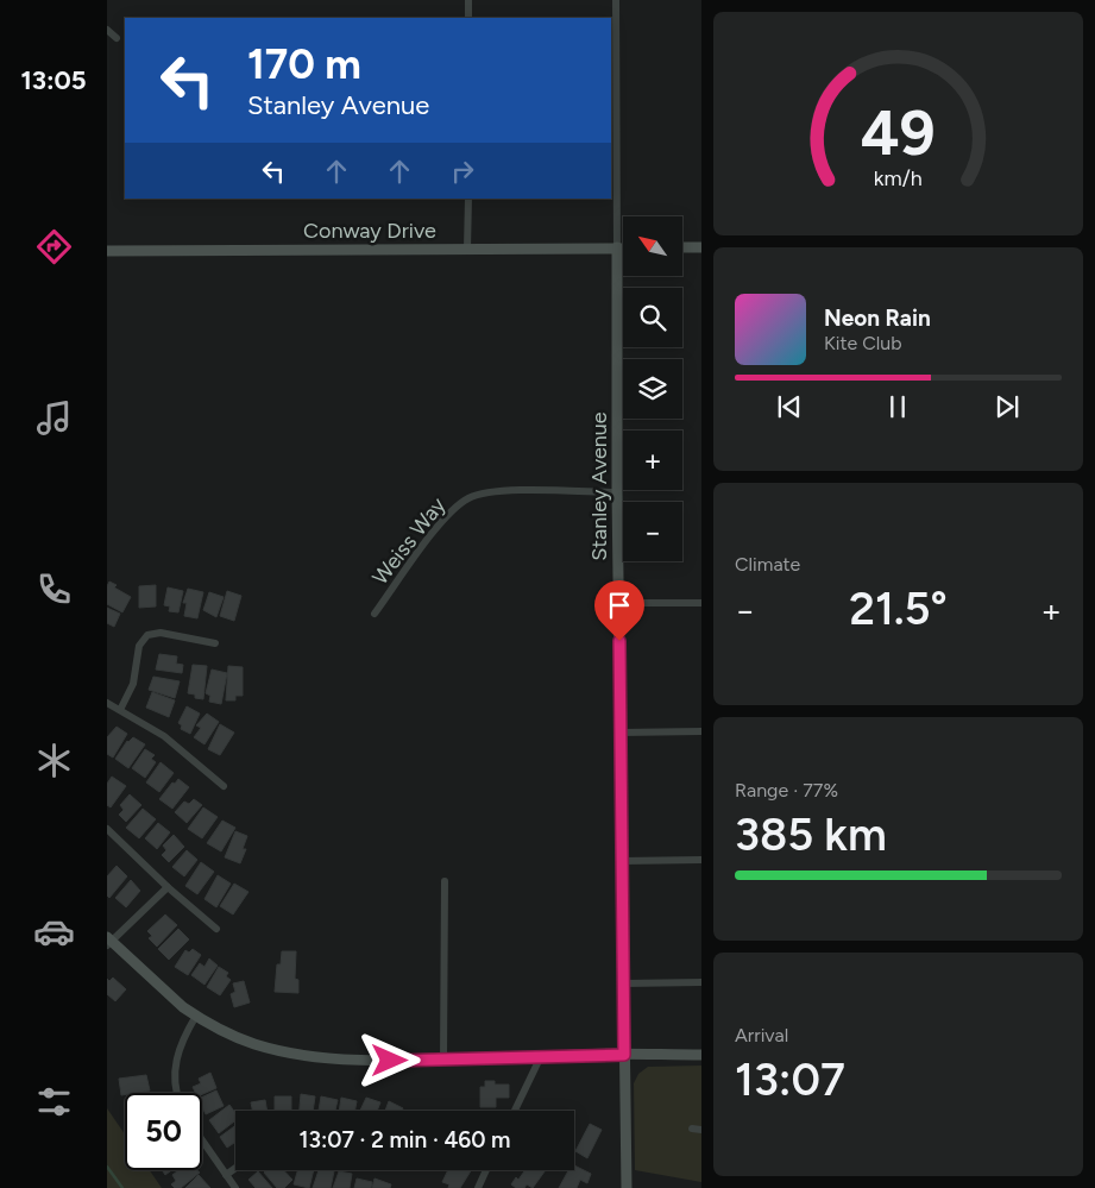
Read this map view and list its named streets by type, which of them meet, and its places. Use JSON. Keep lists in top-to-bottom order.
{
  "streets": {
    "street": ["Conway Drive", "Stanley Avenue", "Weiss Way"]
  },
  "crossings": [
    ["Conway Drive", "Stanley Avenue"],
    ["Stanley Avenue", "Weiss Way"]
  ],
  "north": "top left",
  "page": {
    "tabs": "13:05",
    "turn": ["170 m", "Stanley Avenue"],
    "map_buttons": ["+", "−"],
    "song": ["Neon Rain", "Kite Club"],
    "tile": [
      "Climate",
      ["Range · 77%", "385 km"],
      ["Arrival", "13:07"]
    ],
    "heat": ["−", "21.5°", "+"],
    "limit": "50",
    "trip": "13:07 · 2 min · 460 m",
    "gauge": ["49", "km/h"]
  }
}
